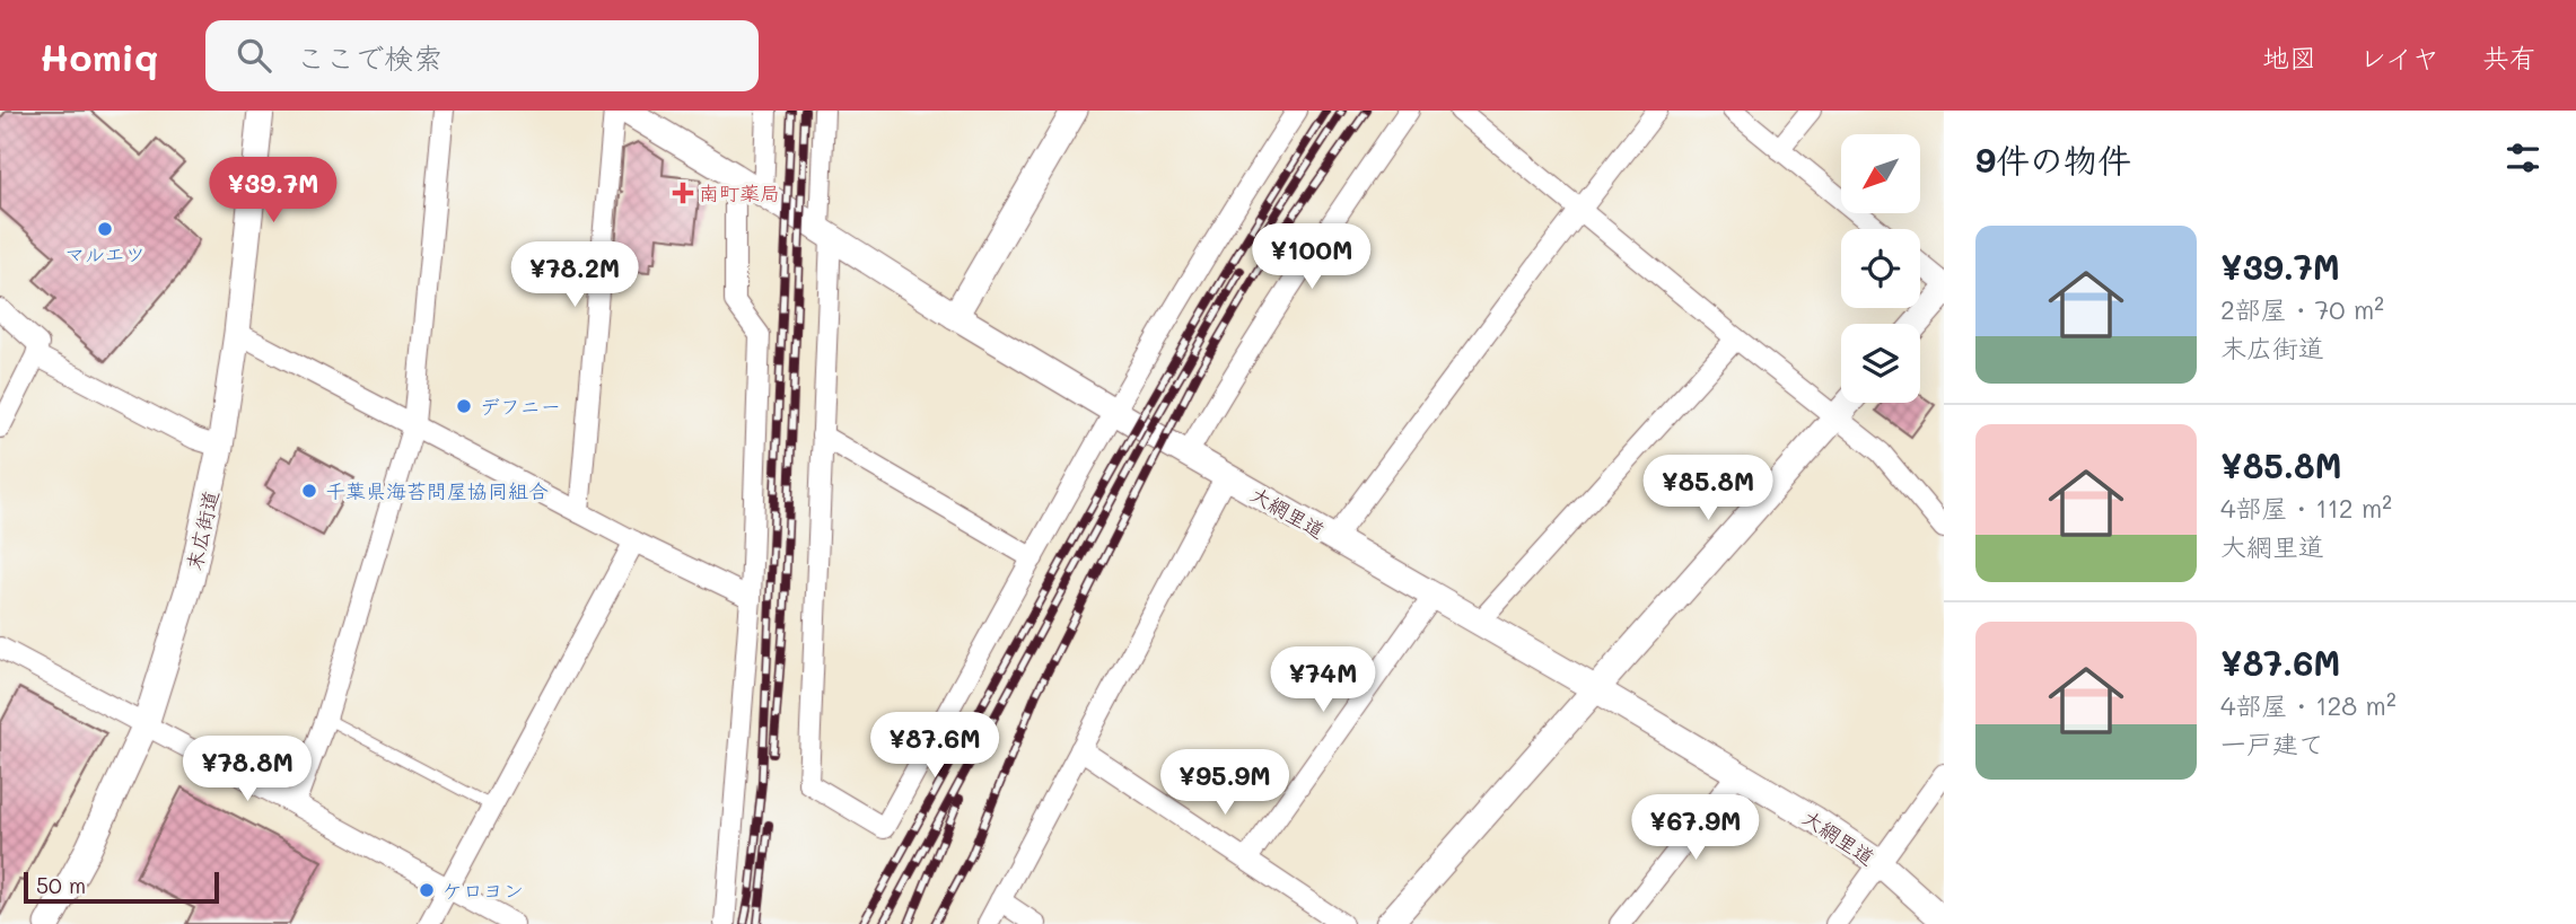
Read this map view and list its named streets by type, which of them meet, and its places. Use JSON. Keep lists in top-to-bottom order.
{
  "streets": {
    "street": ["大網里道", "末広街道"]
  },
  "places": {
    "health": ["南町薬局"],
    "other": [
      "マルエツ",
      "デフニー",
      "千葉県海苔問屋協同組合",
      "ケロヨン"
    ]
  },
  "scale_bar": "50 m",
  "north": "bottom left",
  "page": {
    "header": "Homiq",
    "search": "ここで検索",
    "nav": ["地図", "レイヤ", "共有"],
    "heading": "9件の物件",
    "price": [
      "¥39.7M",
      "¥100M",
      "¥78.2M",
      "¥85.8M",
      "¥74M",
      "¥87.6M",
      "¥78.8M",
      "¥95.9M",
      "¥67.9M"
    ],
    "list": [
      {
        "name": "¥39.7M",
        "note": "2部屋 · 70 m² · 末広街道"
      },
      {
        "name": "¥85.8M",
        "note": "4部屋 · 112 m² · 大網里道"
      },
      {
        "name": "¥87.6M",
        "note": "4部屋 · 128 m² · 一戸建て"
      }
    ],
    "scale": "50 m"
  }
}
